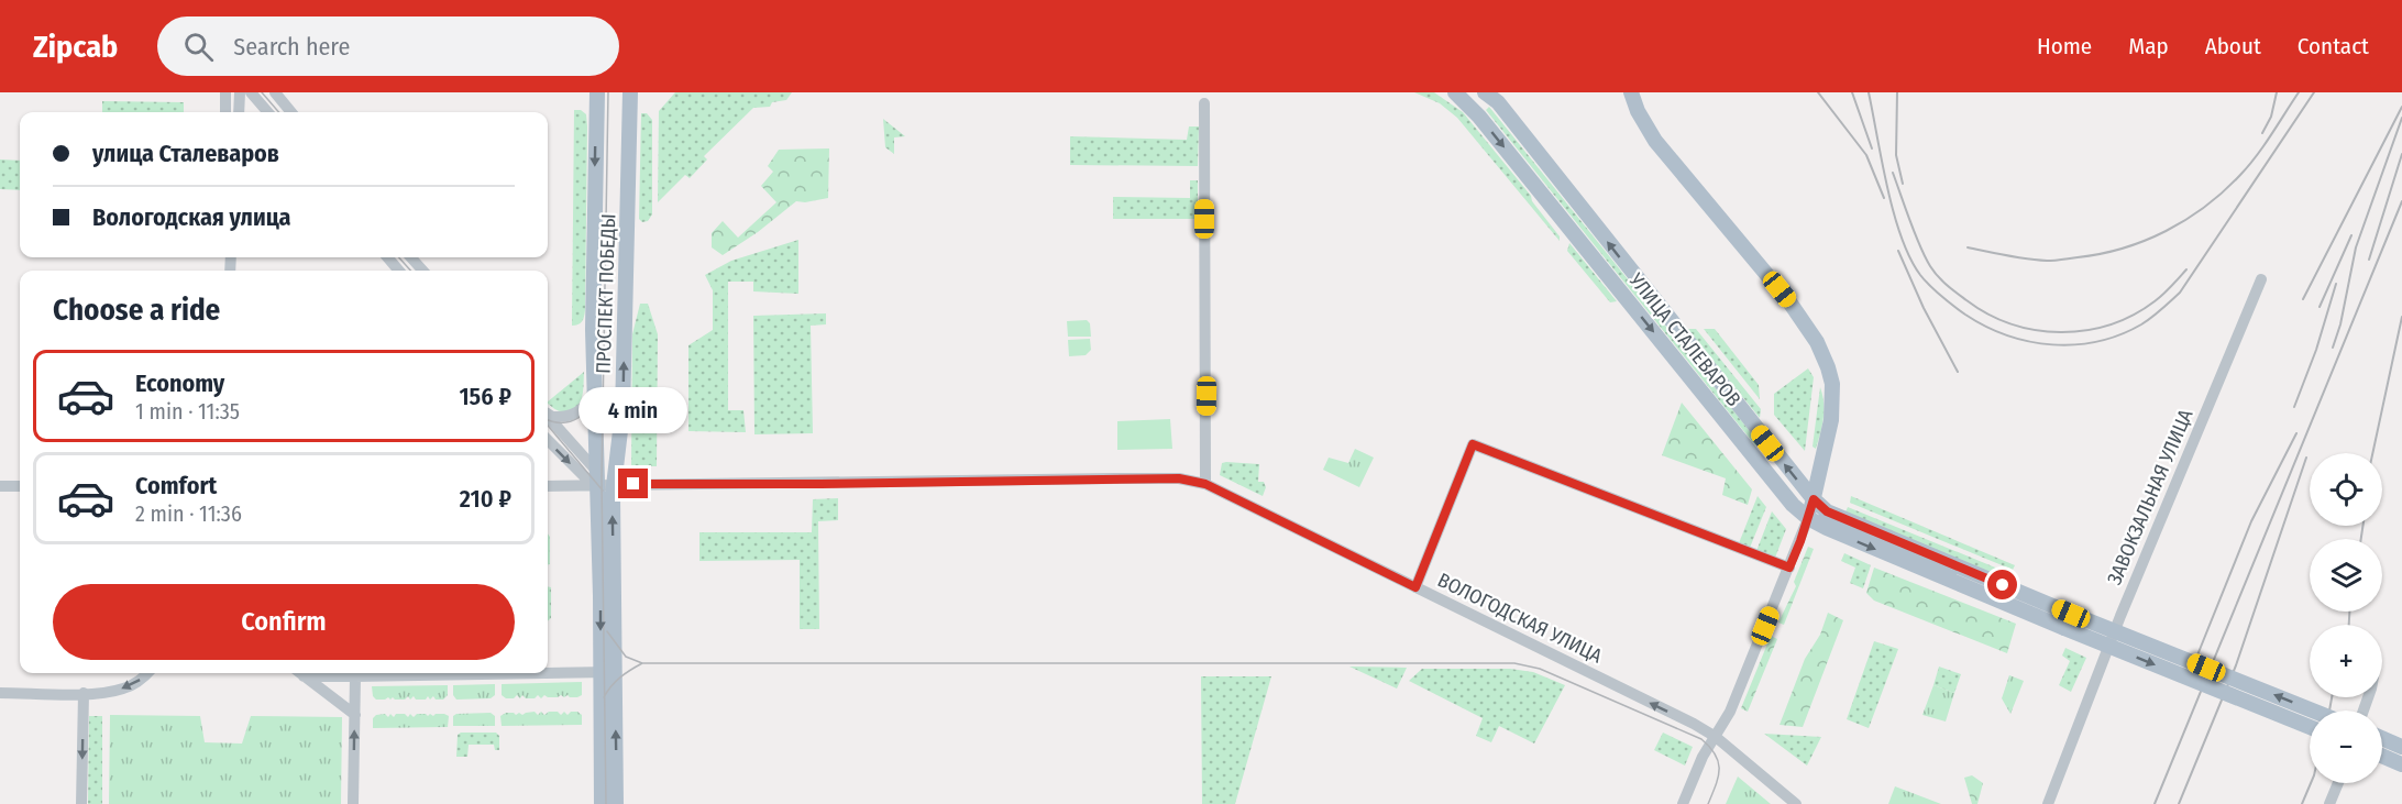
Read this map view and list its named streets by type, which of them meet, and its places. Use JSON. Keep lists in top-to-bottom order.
{
  "streets": {
    "main road": ["ПРОСПЕКТ ПОБЕДЫ", "УЛИЦА СТАЛЕВАРОВ"],
    "street": ["ЗАВОКЗАЛЬНАЯ УЛИЦА", "ВОЛОГОДСКАЯ УЛИЦА"]
  },
  "crossings": [
    ["ПРОСПЕКТ ПОБЕДЫ", "ВОЛОГОДСКАЯ УЛИЦА"]
  ],
  "page": {
    "header": "Zipcab",
    "search": "Search here",
    "nav": [
      "Home",
      "Map",
      "About",
      "Contact"
    ],
    "banner": ["улица Сталеваров", "Вологодская улица"],
    "heading": "Choose a ride",
    "list": [
      {
        "name": "Economy",
        "note": "1 min · 11:35",
        "value": "156 ₽"
      },
      {
        "name": "Comfort",
        "note": "2 min · 11:36",
        "value": "210 ₽"
      }
    ],
    "bubble": "4 min",
    "map_buttons": ["+", "−"],
    "buttons": "Confirm"
  }
}
